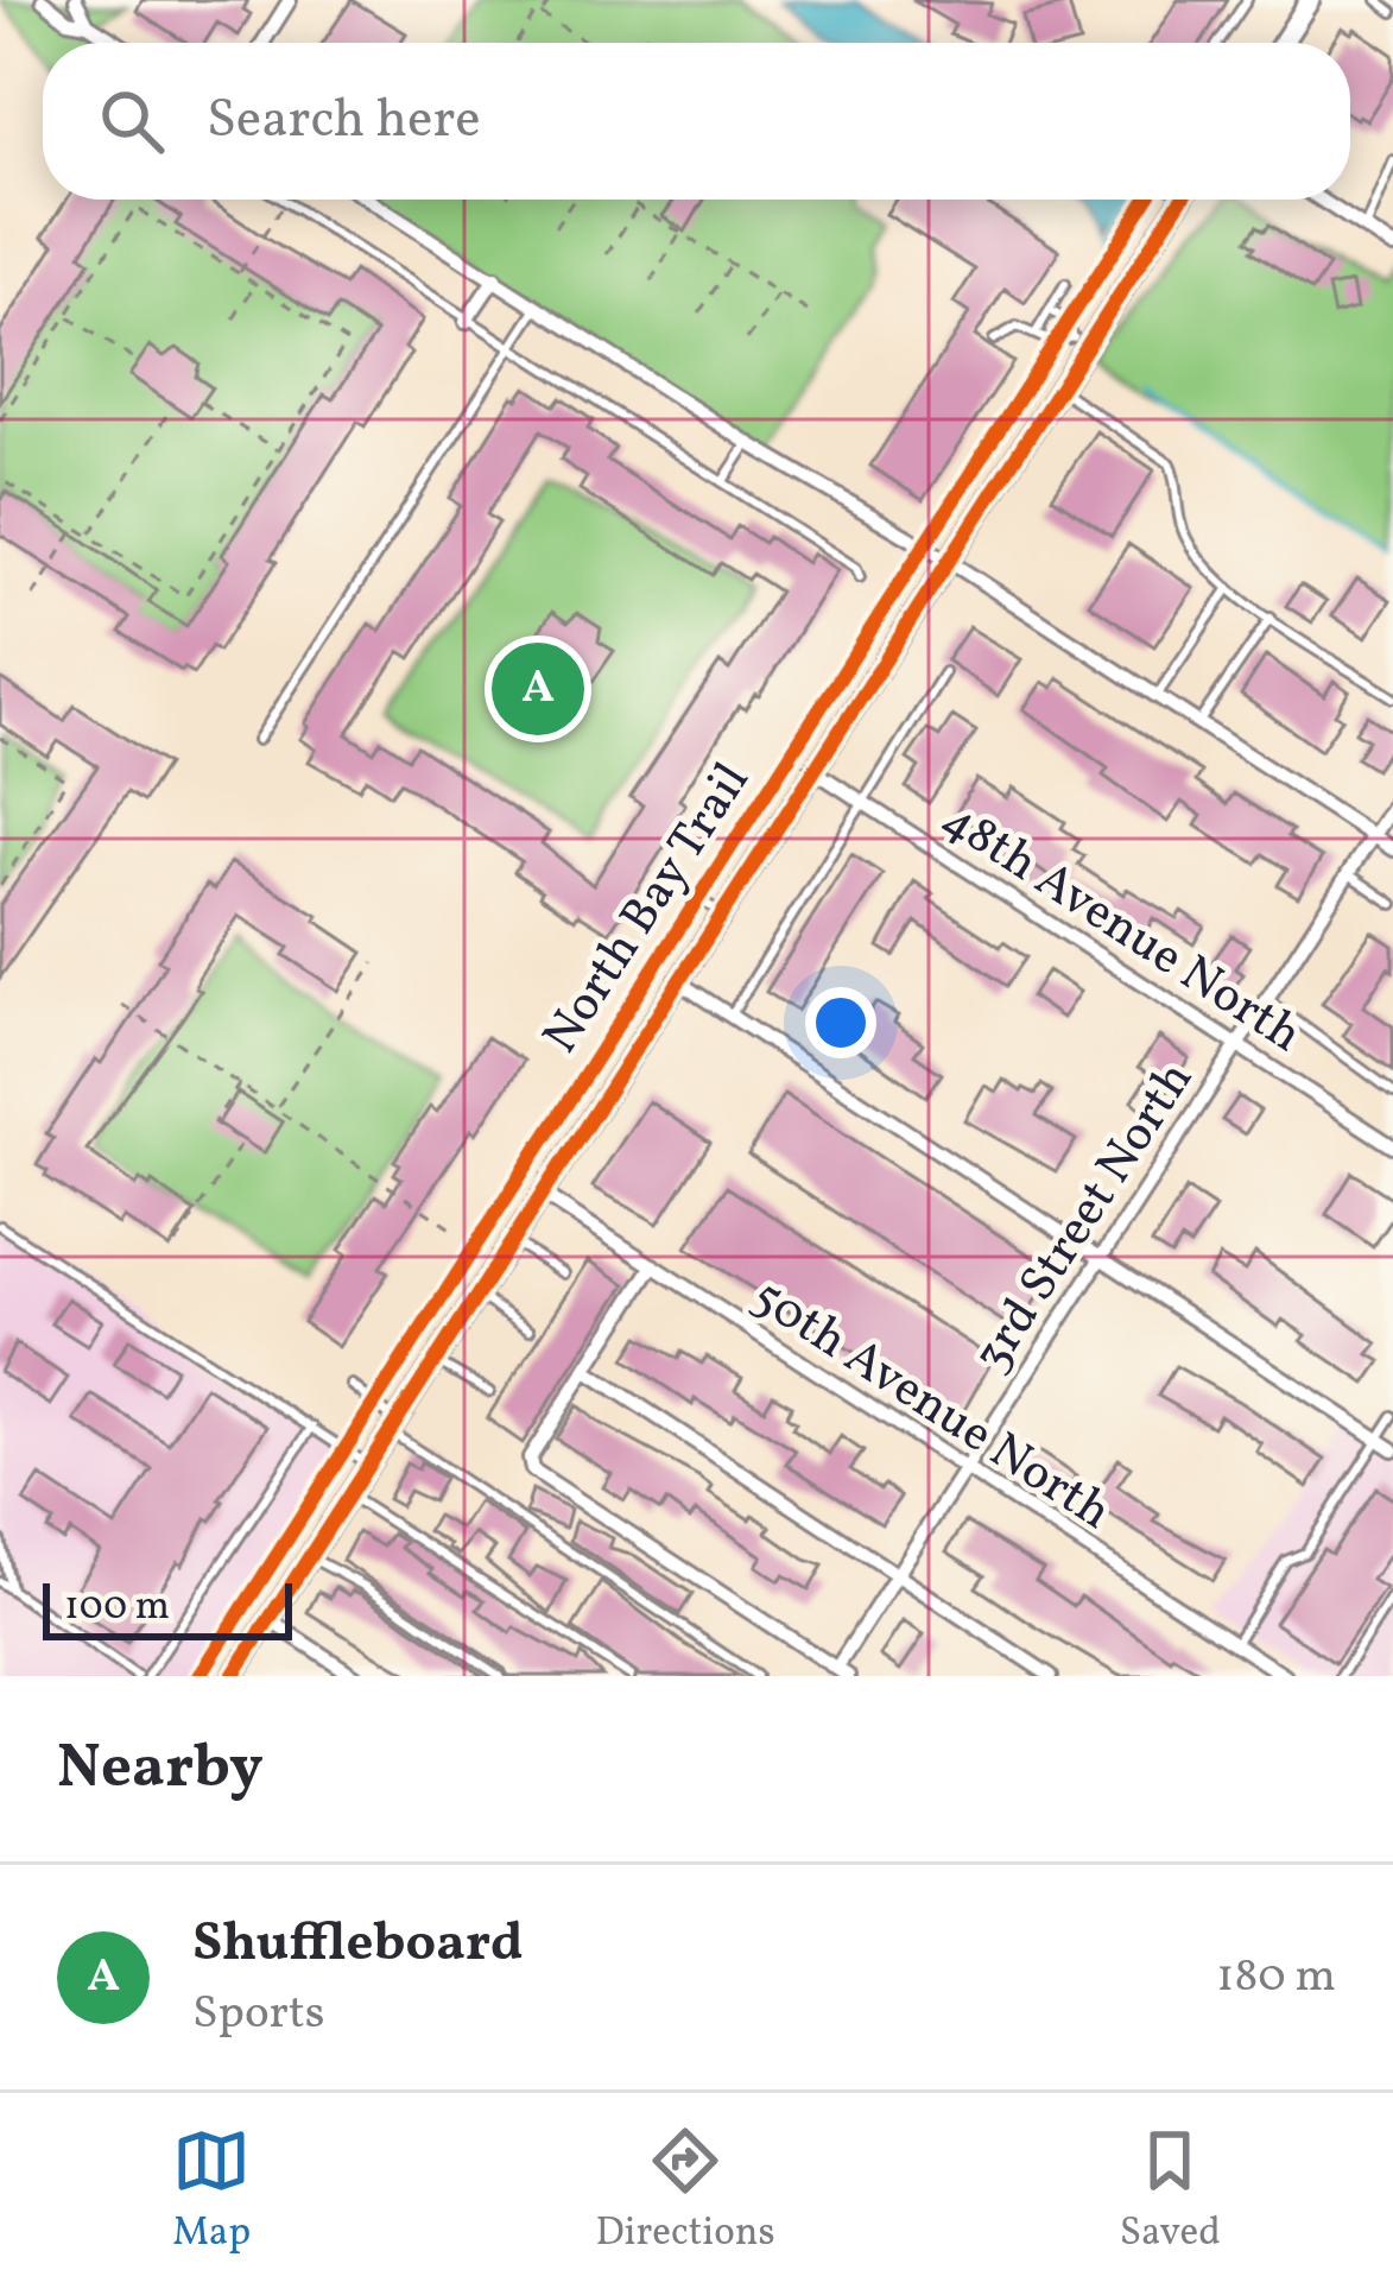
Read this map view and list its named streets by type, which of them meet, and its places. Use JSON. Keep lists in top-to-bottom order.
{
  "streets": {
    "street": ["48th Avenue North", "3rd Street North", "50th Avenue North"],
    "cycle path": ["North Bay Trail"]
  },
  "crossings": [
    ["48th Avenue North", "3rd Street North"],
    ["3rd Street North", "50th Avenue North"]
  ],
  "scale_bar": "100 m",
  "page": {
    "search": "Search here",
    "pins": "A",
    "scale": "100 m",
    "heading": "Nearby",
    "list": [
      {
        "mark": "A",
        "name": "Shuffleboard",
        "note": "Sports",
        "value": "180 m"
      }
    ],
    "nav": ["Map", "Directions", "Saved"]
  }
}
